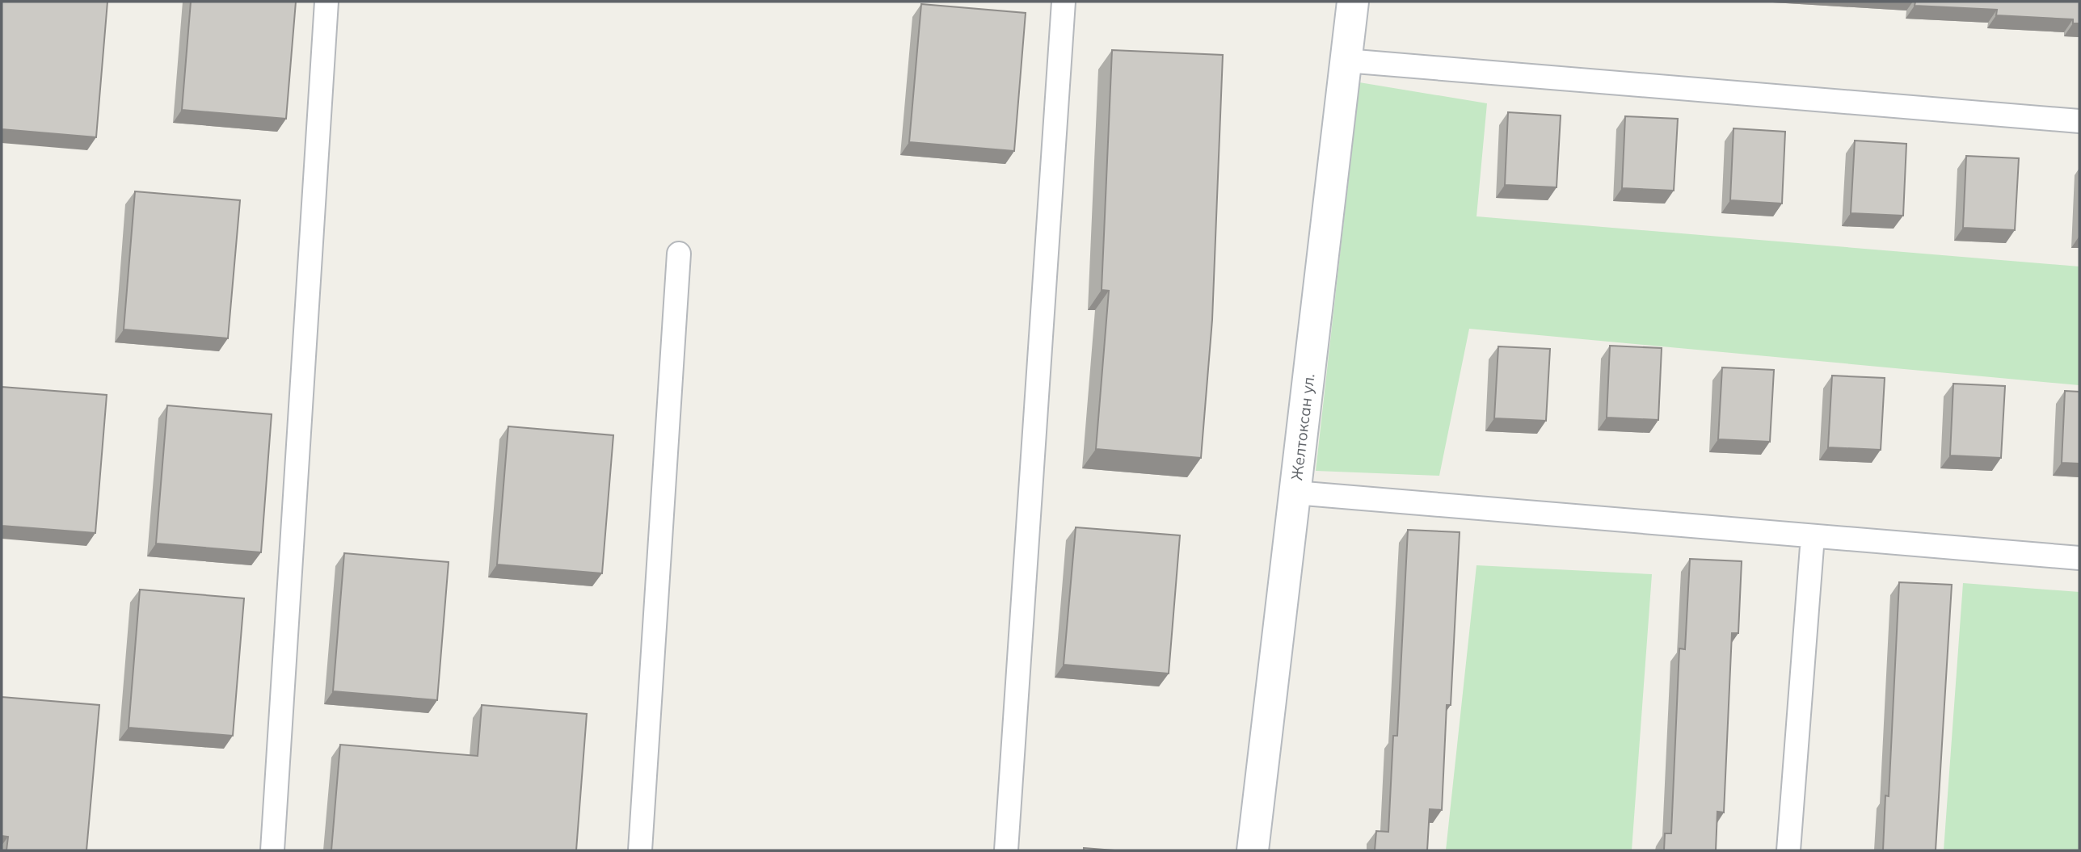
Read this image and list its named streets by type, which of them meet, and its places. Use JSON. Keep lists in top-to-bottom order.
{
  "streets": {
    "street": ["Желтоксан ул."]
  }
}
